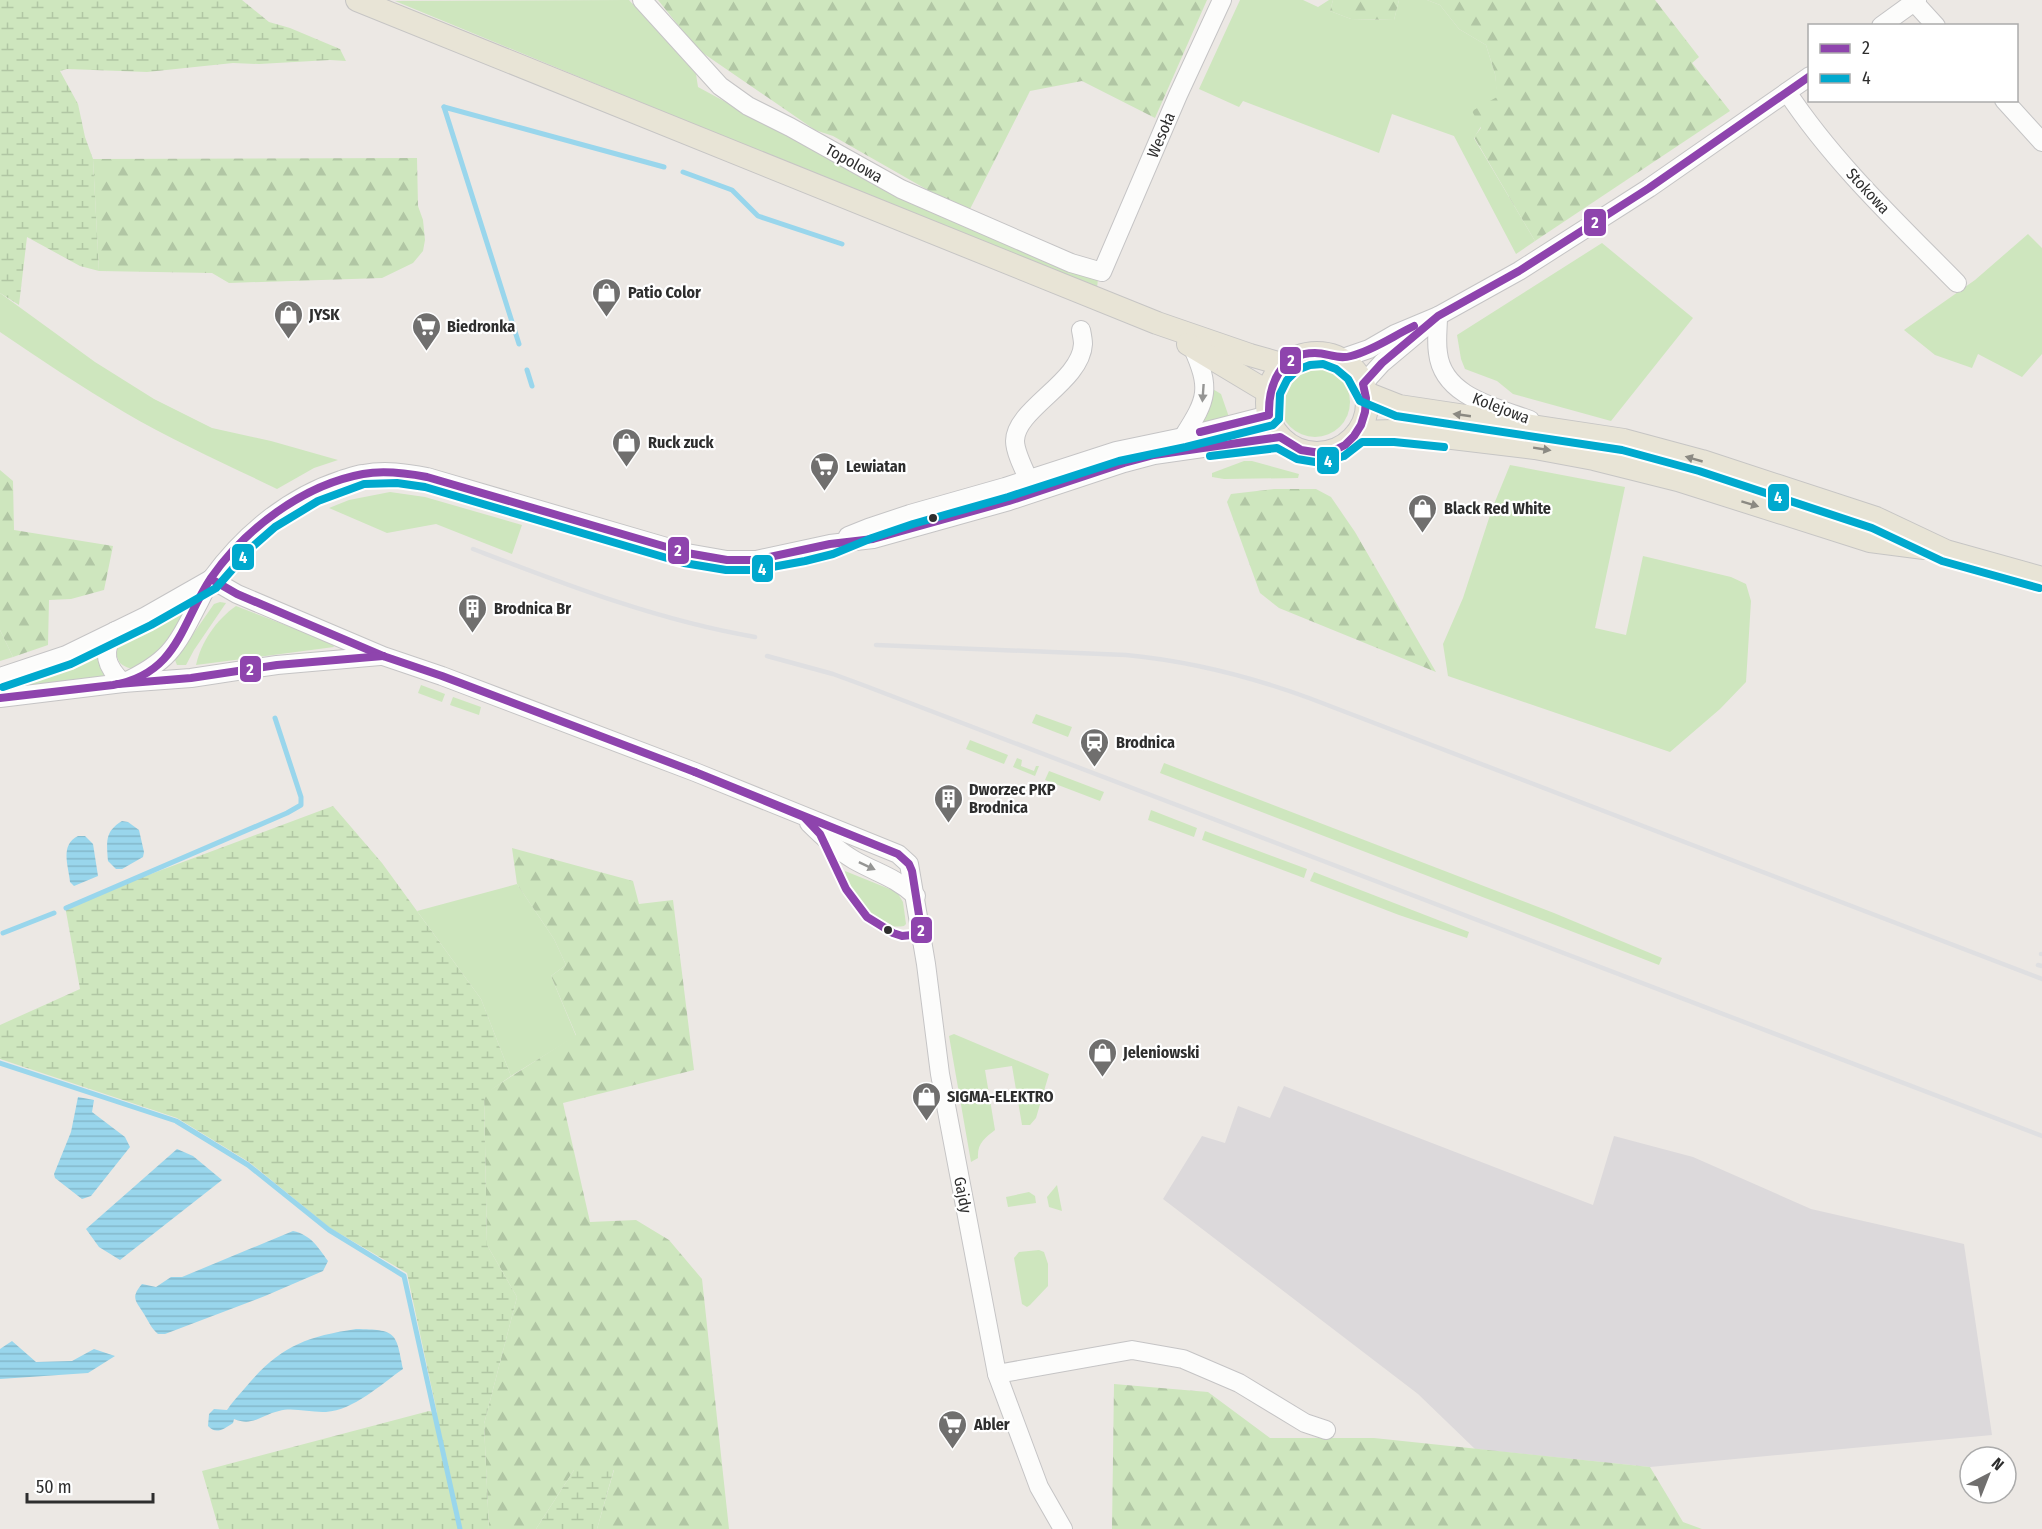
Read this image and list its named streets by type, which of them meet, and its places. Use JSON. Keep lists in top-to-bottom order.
{
  "streets": {
    "street": [
      "Wesoła",
      "Topolowa",
      "Stokowa",
      "Kolejowa",
      "Gajdy"
    ]
  },
  "crossings": [
    ["Wesoła", "Topolowa"]
  ],
  "places": {
    "shop": [
      "Patio Color",
      "JYSK",
      "Ruck zuck",
      "Black Red White",
      "Jeleniowski",
      "SIGMA-ELEKTRO"
    ],
    "supermarket": ["Biedronka", "Lewiatan", "Abler"],
    "building": ["Brodnica Br", "Dworzec PKP Brodnica"],
    "station": ["Brodnica"]
  },
  "lines": ["transit line 2", "transit line 4"],
  "legend": ["2", "4"],
  "scale_bar": "50 m",
  "north": "top right"
}
